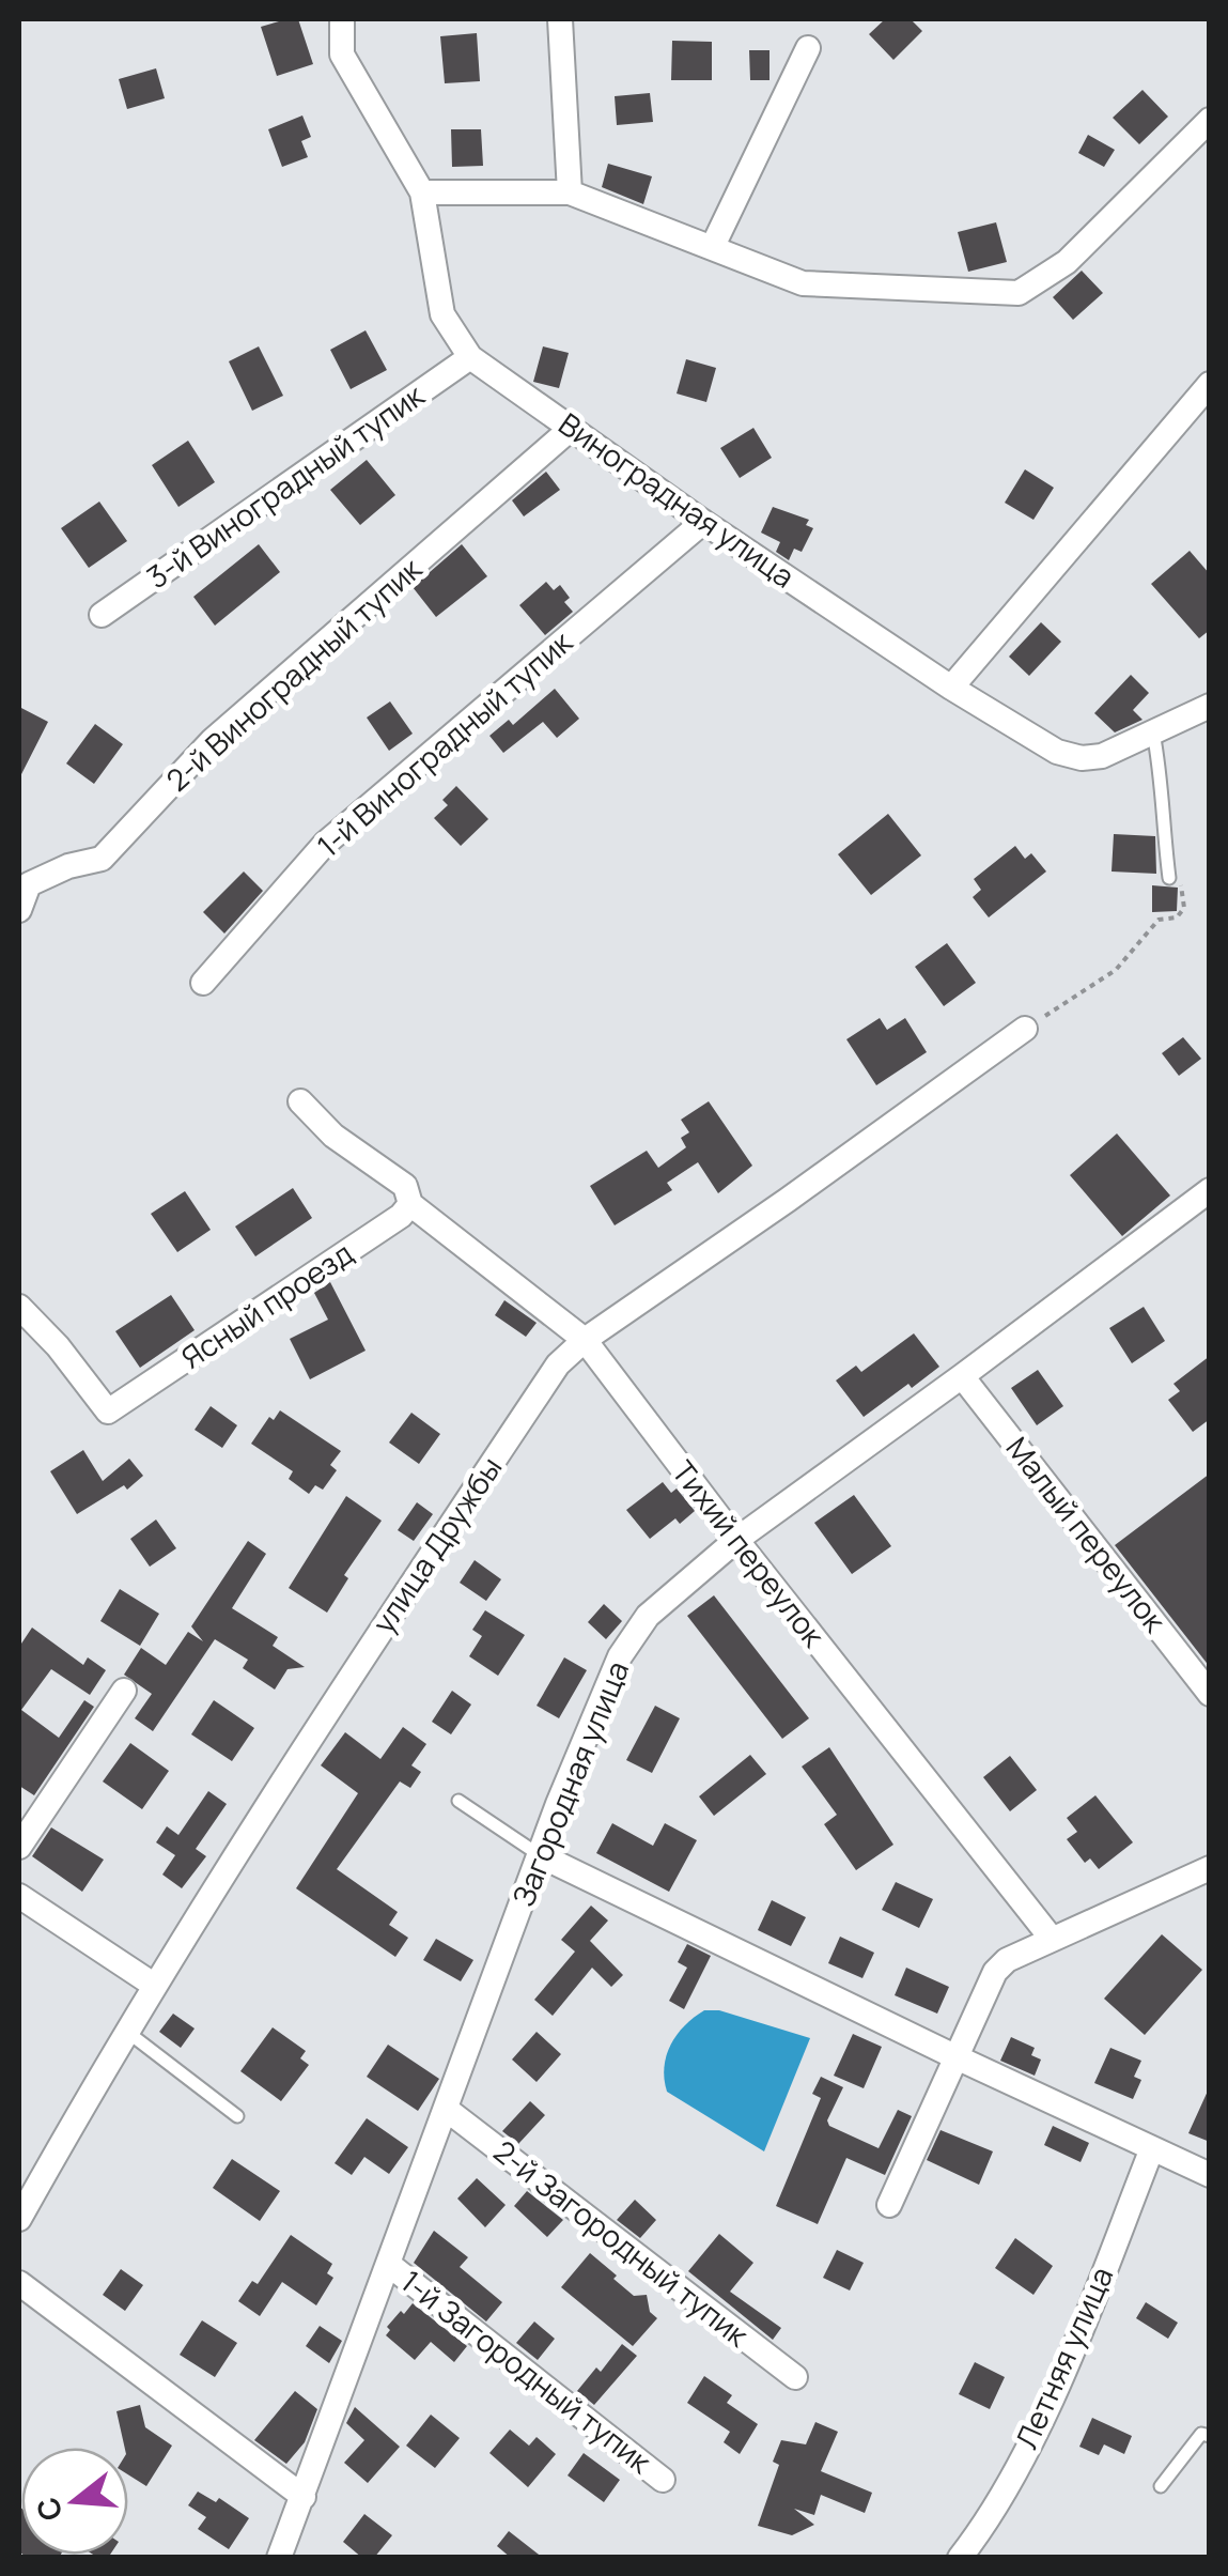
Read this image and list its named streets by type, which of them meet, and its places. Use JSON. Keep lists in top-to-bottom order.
{
  "streets": {
    "street": [
      "3-й Виноградный тупик",
      "Виноградная улица",
      "2-й Виноградный тупик",
      "1-й Виноградный тупик",
      "Ясный проезд",
      "Малый переулок",
      "улица Дружбы",
      "Тихий переулок",
      "Загородная улица",
      "2-й Загородный тупик",
      "Летняя улица",
      "1-й Загородный тупик"
    ]
  },
  "crossings": [
    ["3-й Виноградный тупик", "Виноградная улица"],
    ["Виноградная улица", "2-й Виноградный тупик"],
    ["Виноградная улица", "1-й Виноградный тупик"],
    ["Ясный проезд", "Тихий переулок"],
    ["Малый переулок", "Загородная улица"],
    ["улица Дружбы", "Тихий переулок"],
    ["Тихий переулок", "Загородная улица"],
    ["Загородная улица", "2-й Загородный тупик"],
    ["Загородная улица", "1-й Загородный тупик"]
  ],
  "north": "left"
}
